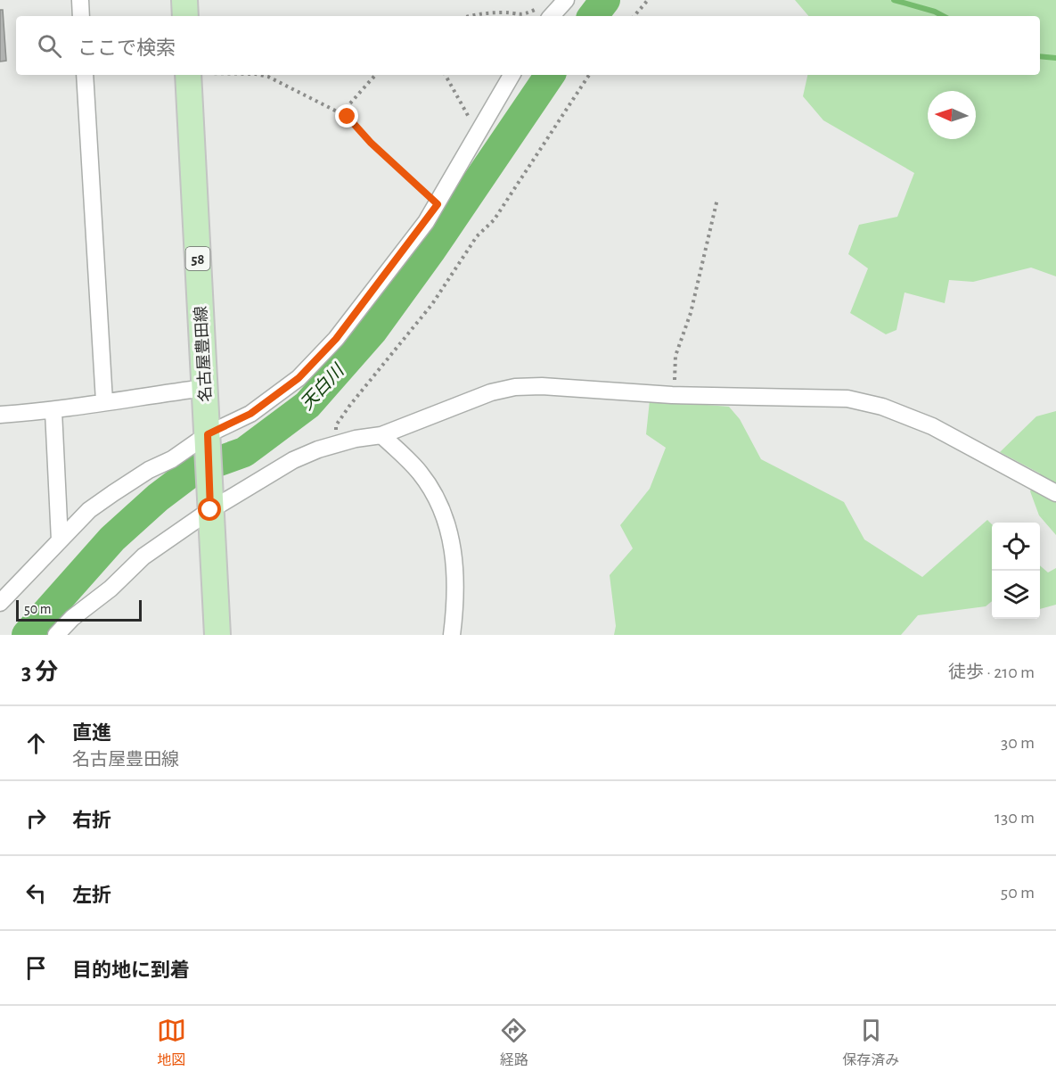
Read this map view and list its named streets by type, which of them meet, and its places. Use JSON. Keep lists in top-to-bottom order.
{
  "streets": {
    "main road": ["58", "名古屋豊田線"]
  },
  "water": ["天白川"],
  "scale_bar": "50 m",
  "north": "left",
  "page": {
    "search": "ここで検索",
    "scale": "50 m",
    "heading": ["3 分", "徒歩 · 210 m"],
    "list": [
      ["直進", "名古屋豊田線", "30 m"],
      ["右折", "130 m"],
      ["左折", "50 m"],
      "目的地に到着"
    ],
    "nav": ["地図", "経路", "保存済み"]
  }
}
